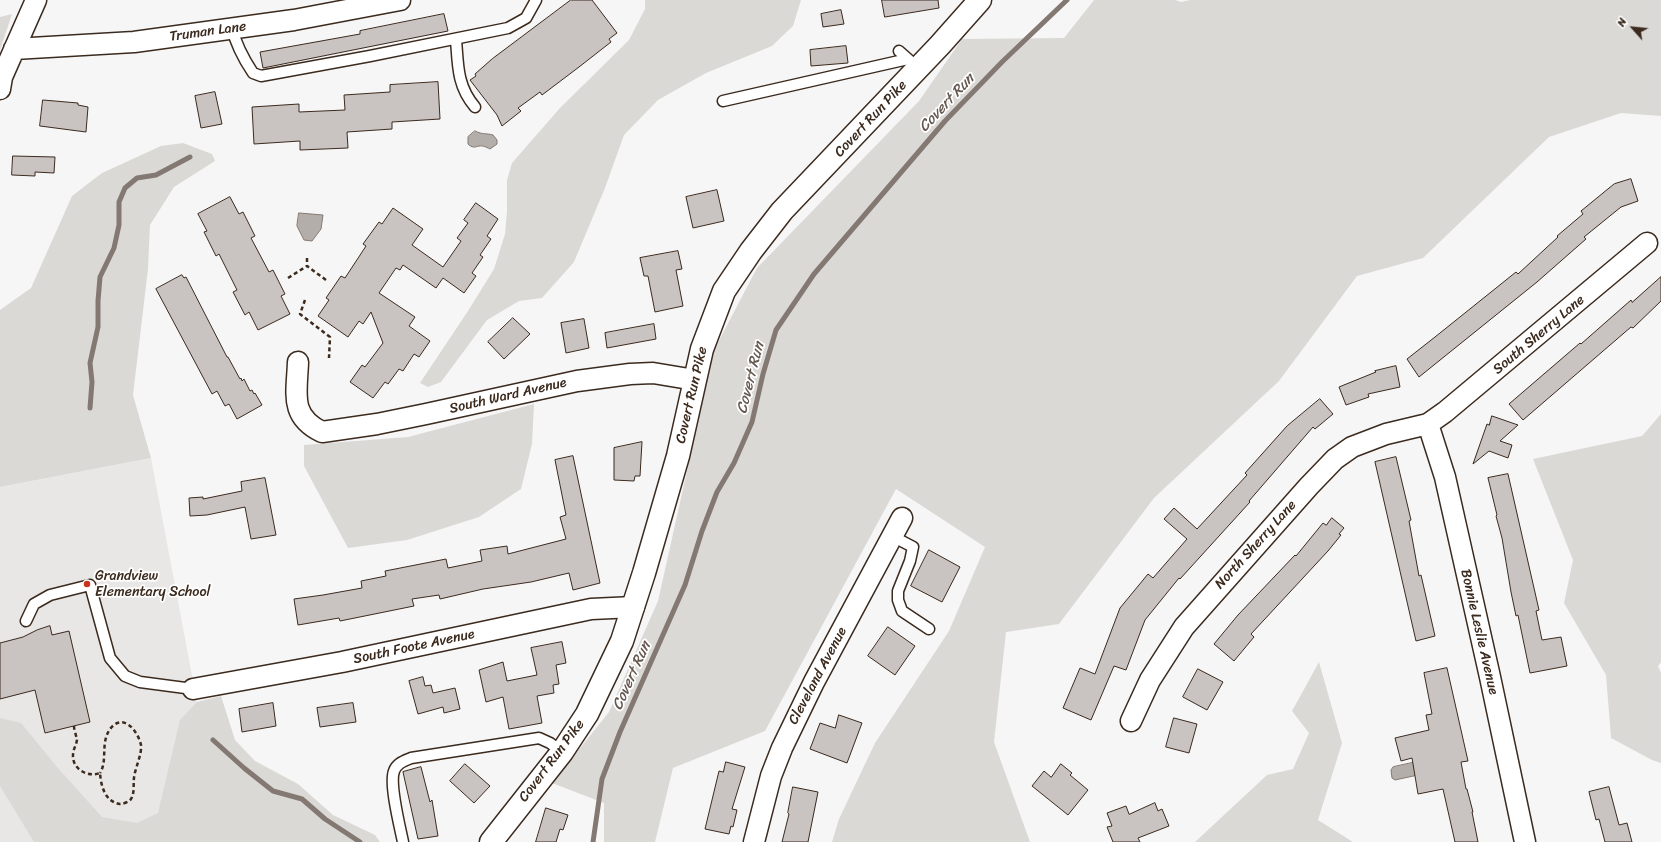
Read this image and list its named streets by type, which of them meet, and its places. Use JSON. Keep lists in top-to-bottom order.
{
  "streets": {
    "street": [
      "Truman Lane",
      "Covert Run Pike",
      "South Sherry Lane",
      "South Ward Avenue",
      "North Sherry Lane",
      "Bonnie Leslie Avenue",
      "South Foote Avenue",
      "Cleveland Avenue"
    ]
  },
  "crossings": [
    ["Covert Run Pike", "South Ward Avenue"],
    ["Covert Run Pike", "South Foote Avenue"],
    ["South Sherry Lane", "North Sherry Lane"],
    ["South Sherry Lane", "Bonnie Leslie Avenue"],
    ["North Sherry Lane", "Bonnie Leslie Avenue"]
  ],
  "water": ["Covert Run"],
  "places": ["Grandview Elementary School"],
  "north": "top left"
}
